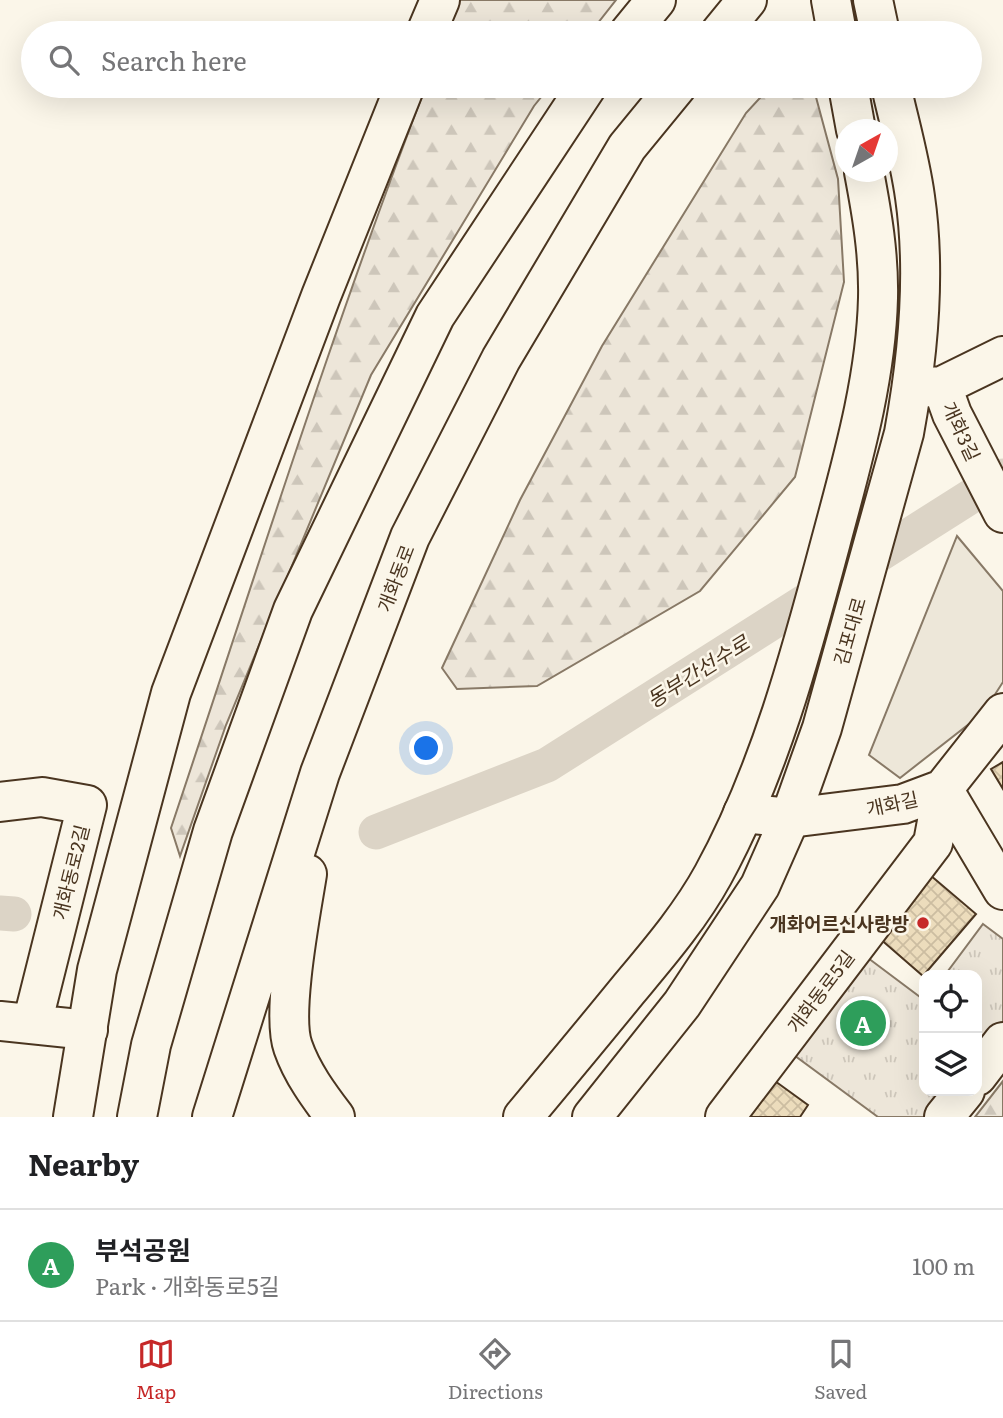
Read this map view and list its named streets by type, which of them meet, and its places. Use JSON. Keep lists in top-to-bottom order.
{
  "streets": {
    "main road": [
      "개화3길",
      "개화동로",
      "김포대로",
      "개화길",
      "개화동로2길",
      "개화동로5길"
    ]
  },
  "crossings": [
    ["개화3길", "김포대로"],
    ["김포대로", "개화길"],
    ["개화길", "개화동로5길"]
  ],
  "water": ["동부간선수로"],
  "places": ["개화어르신사랑방"],
  "north": "top right",
  "page": {
    "search": "Search here",
    "pins": "A",
    "heading": "Nearby",
    "list": [
      {
        "mark": "A",
        "name": "부석공원",
        "note": "Park · 개화동로5길",
        "value": "100 m"
      }
    ],
    "nav": ["Map", "Directions", "Saved"]
  }
}
